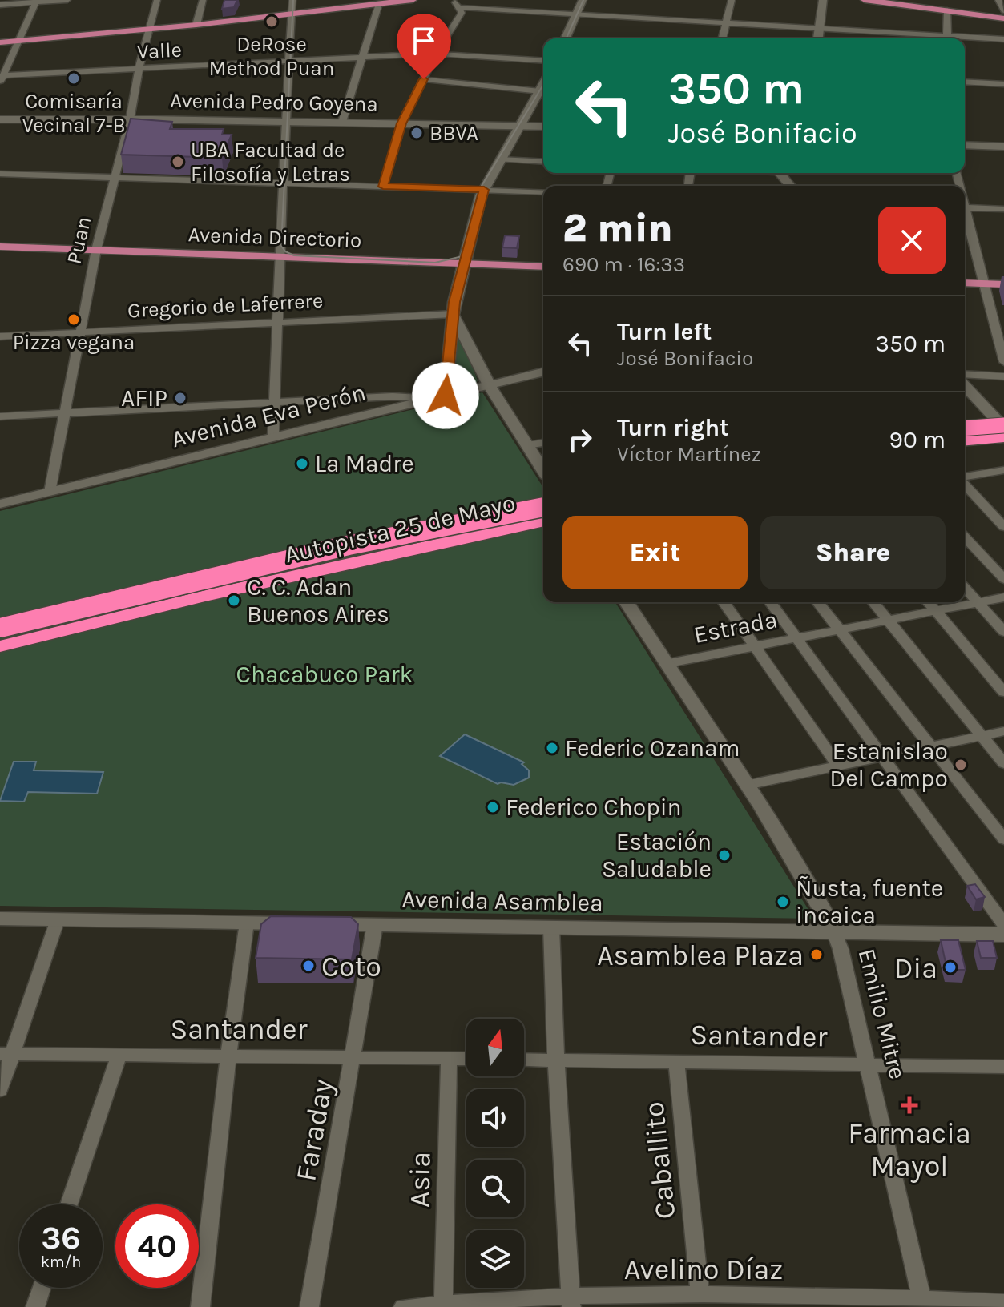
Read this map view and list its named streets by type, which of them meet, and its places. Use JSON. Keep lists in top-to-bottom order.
{
  "streets": {
    "highway": ["Autopista 25 de Mayo"],
    "main road": ["Avenida Directorio"],
    "street": [
      "Valle",
      "Avenida Pedro Goyena",
      "Puan",
      "Gregorio de Laferrere",
      "Avenida Eva Perón",
      "Estrada",
      "Avenida Asamblea",
      "Emilio Mitre",
      "Santander",
      "Faraday",
      "Caballito",
      "Asia",
      "Avelino Díaz"
    ]
  },
  "crossings": [
    ["Valle", "Puan"],
    ["Avenida Pedro Goyena", "Puan"],
    ["Avenida Directorio", "Puan"],
    ["Puan", "Gregorio de Laferrere"],
    ["Puan", "Avenida Eva Perón"],
    ["Estrada", "Emilio Mitre"],
    ["Avenida Asamblea", "Emilio Mitre"],
    ["Avenida Asamblea", "Faraday"],
    ["Emilio Mitre", "Santander"],
    ["Emilio Mitre", "Avelino Díaz"],
    ["Santander", "Faraday"],
    ["Santander", "Caballito"],
    ["Santander", "Asia"],
    ["Caballito", "Avelino Díaz"],
    ["Asia", "Avelino Díaz"]
  ],
  "parks": ["Chacabuco Park"],
  "places": {
    "other": [
      "DeRose Method Puan",
      "Comisaría Vecinal 7-B",
      "BBVA",
      "UBA Facultad de Filosofía y Letras",
      "Pizza vegana",
      "AFIP",
      "La Madre",
      "C. C. Adan Buenos Aires",
      "Federic Ozanam",
      "Estanislao Del Campo",
      "Federico Chopin",
      "Estación Saludable",
      "Ñusta, fuente incaica",
      "Asamblea Plaza",
      "Coto",
      "Dia"
    ],
    "health": ["Farmacia Mayol"]
  },
  "north": "top",
  "page": {
    "turn": ["350 m", "José Bonifacio"],
    "heading": ["2 min", "690 m · 16:33"],
    "list": [
      {
        "name": "Turn left",
        "note": "José Bonifacio",
        "value": "350 m"
      },
      {
        "name": "Turn right",
        "note": "Víctor Martínez",
        "value": "90 m"
      }
    ],
    "buttons": ["Exit", "Share"],
    "speed": "36 km/h",
    "limit": "40"
  }
}
